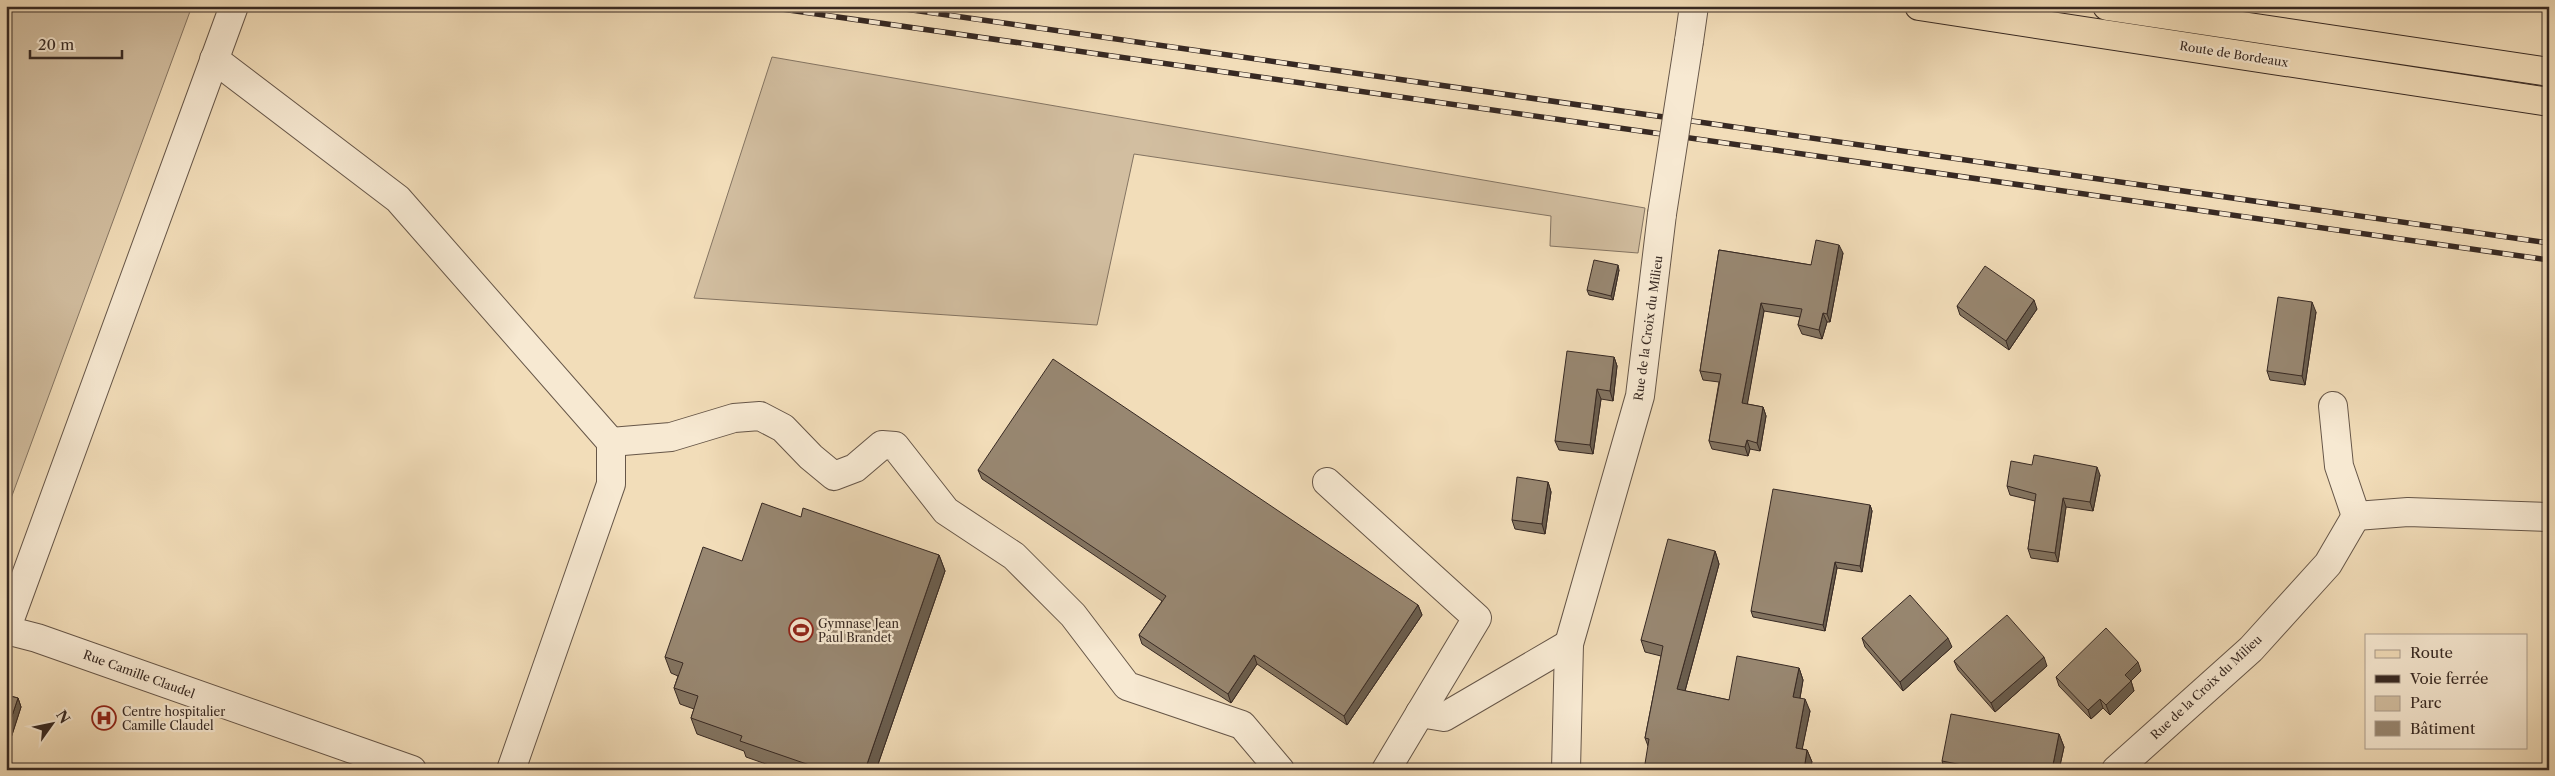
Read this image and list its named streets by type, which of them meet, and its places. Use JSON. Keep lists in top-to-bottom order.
{
  "streets": {
    "main road": ["Route de Bordeaux"],
    "street": ["Rue de la Croix du Milieu", "Rue Camille Claudel"]
  },
  "places": {
    "sports": ["Gymnase Jean Paul Brandet"],
    "hospital": ["Centre hospitalier Camille Claudel"]
  },
  "legend": [
    "Route",
    "Voie ferrée",
    "Parc",
    "Bâtiment"
  ],
  "scale_bar": "20 m",
  "north": "top right"
}
